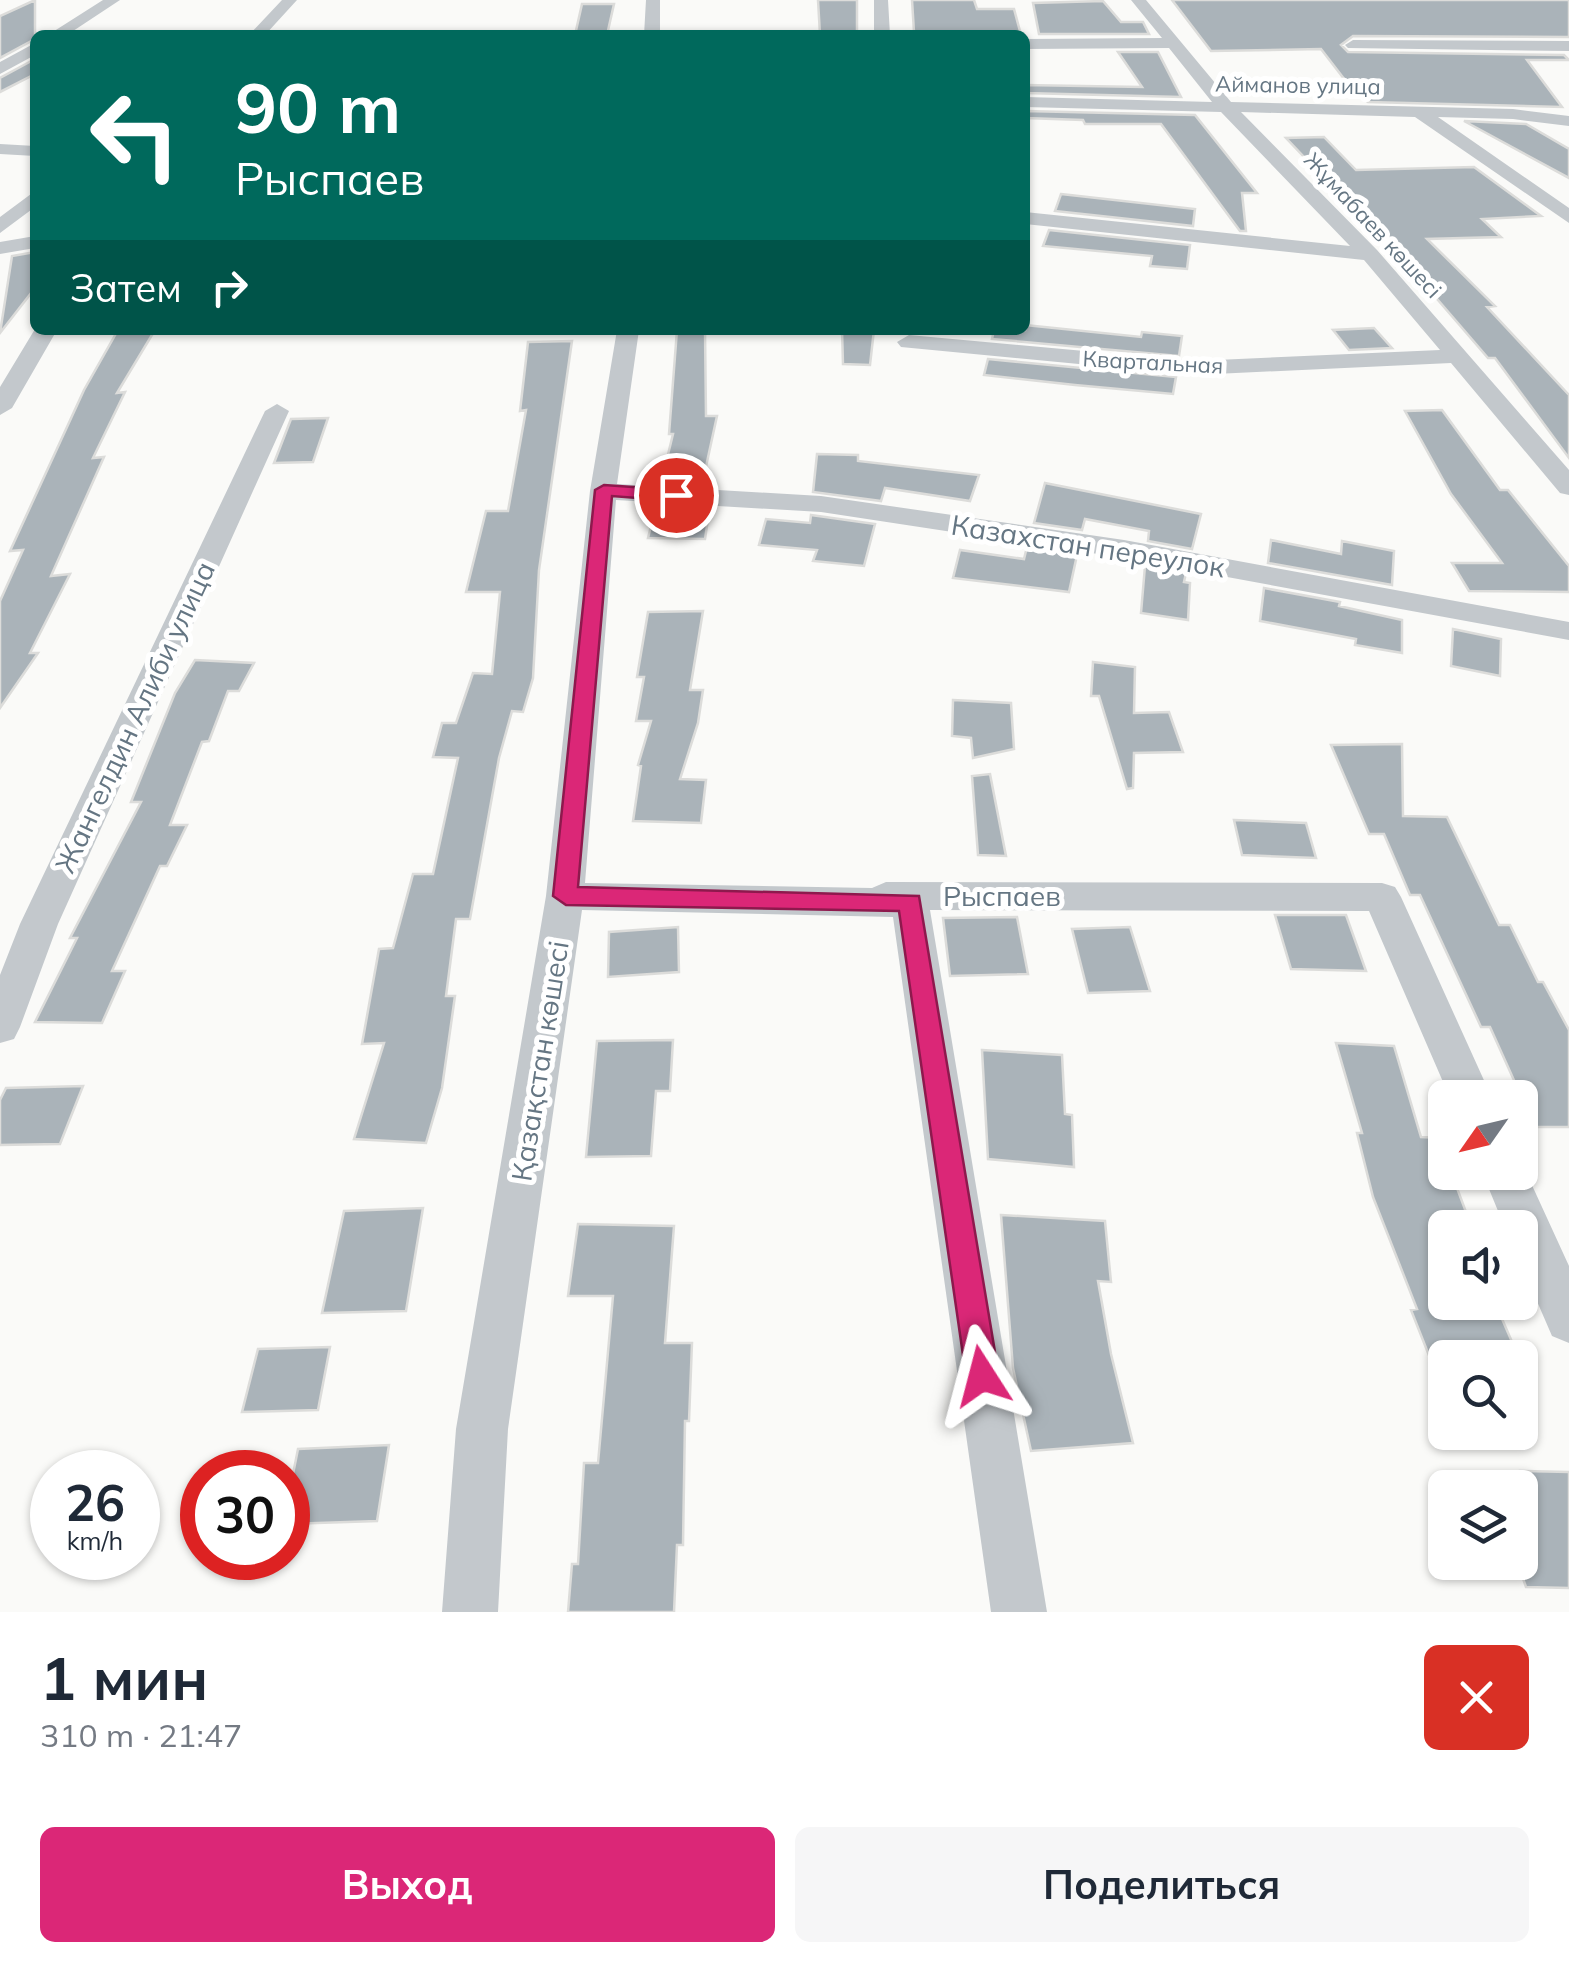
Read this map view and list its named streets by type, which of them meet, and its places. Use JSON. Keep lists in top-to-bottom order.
{
  "streets": {
    "street": [
      "Айманов улица",
      "Жұмабаев көшесі",
      "Квартальная",
      "Казахстан переулок",
      "Жангелдин Алиби улица",
      "Рыспаев",
      "Қазақстан көшесі"
    ]
  },
  "crossings": [
    ["Айманов улица", "Жұмабаев көшесі"],
    ["Жұмабаев көшесі", "Квартальная"],
    ["Казахстан переулок", "Қазақстан көшесі"],
    ["Рыспаев", "Қазақстан көшесі"]
  ],
  "north": "bottom left",
  "page": {
    "turn": ["90 m", "Рыспаев"],
    "then": "Затем",
    "speed": "26 km/h",
    "limit": "30",
    "heading": ["1 мин", "310 m · 21:47"],
    "buttons": ["Выход", "Поделиться"]
  }
}
